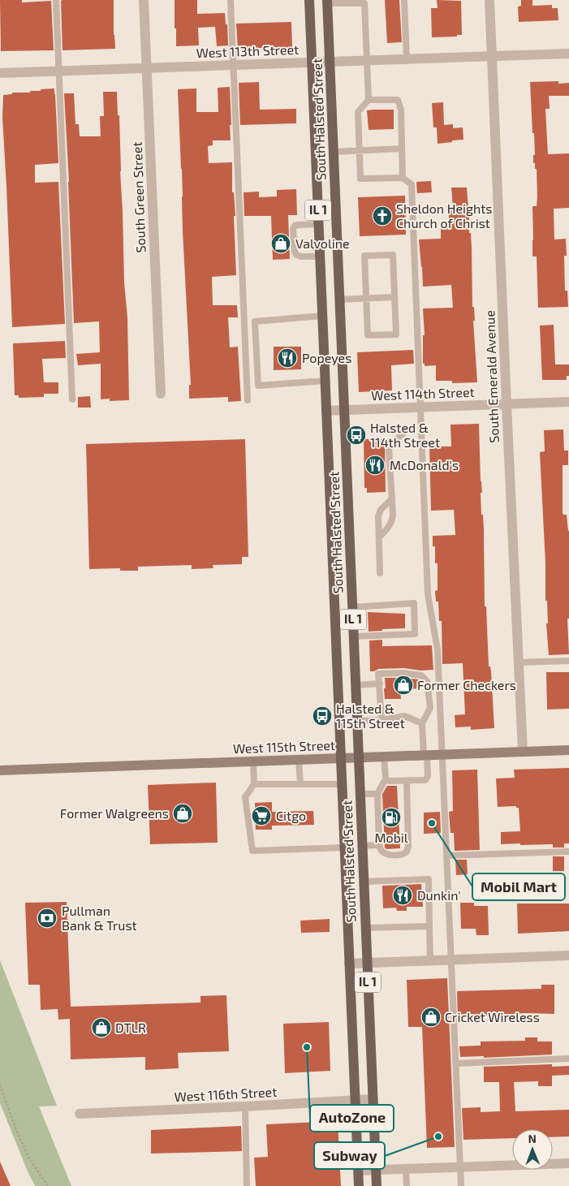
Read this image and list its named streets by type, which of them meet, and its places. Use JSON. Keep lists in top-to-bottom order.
{
  "streets": {
    "main road": ["South Halsted Street", "IL 1"],
    "street": [
      "West 113th Street",
      "South Green Street",
      "South Emerald Avenue",
      "West 114th Street",
      "West 115th Street",
      "West 116th Street"
    ]
  },
  "crossings": [
    ["West 113th Street", "South Halsted Street"],
    ["West 113th Street", "South Green Street"],
    ["West 113th Street", "South Emerald Avenue"],
    ["South Halsted Street", "West 114th Street"],
    ["South Halsted Street", "West 115th Street"],
    ["South Halsted Street", "West 116th Street"],
    ["South Emerald Avenue", "West 114th Street"],
    ["South Emerald Avenue", "West 115th Street"]
  ],
  "places": {
    "church": ["Sheldon Heights Church of Christ"],
    "shop": [
      "Valvoline",
      "Former Checkers",
      "Former Walgreens",
      "Cricket Wireless",
      "DTLR"
    ],
    "restaurant": ["Popeyes", "McDonald's", "Dunkin'"],
    "bus stop": ["Halsted & 114th Street", "Halsted & 115th Street"],
    "supermarket": ["Citgo"],
    "fuel station": ["Mobil"],
    "other": ["Mobil Mart", "AutoZone", "Subway"],
    "bank": ["Pullman Bank & Trust"]
  },
  "north": "top"
}
